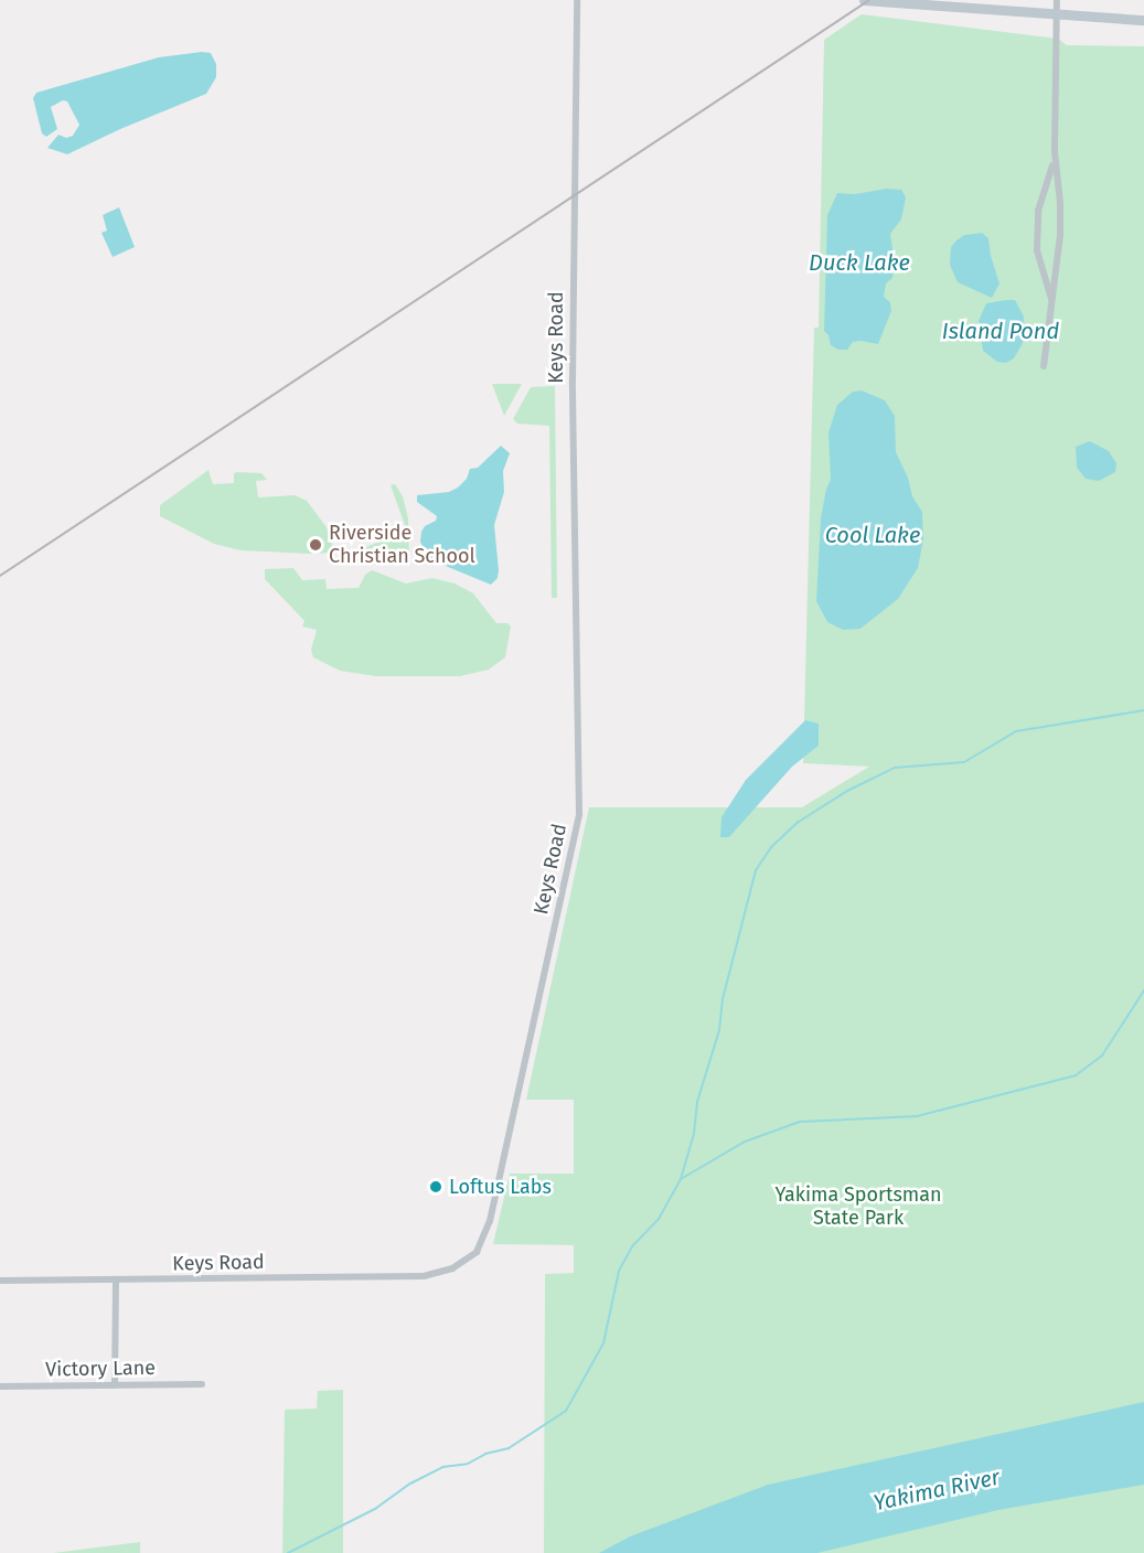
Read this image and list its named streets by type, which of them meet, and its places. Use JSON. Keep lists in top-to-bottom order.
{
  "streets": {
    "street": ["Keys Road", "Victory Lane"]
  },
  "water": [
    "Duck Lake",
    "Island Pond",
    "Cool Lake",
    "Yakima River"
  ],
  "parks": ["Yakima Sportsman State Park"],
  "places": ["Riverside Christian School", "Loftus Labs"]
}
